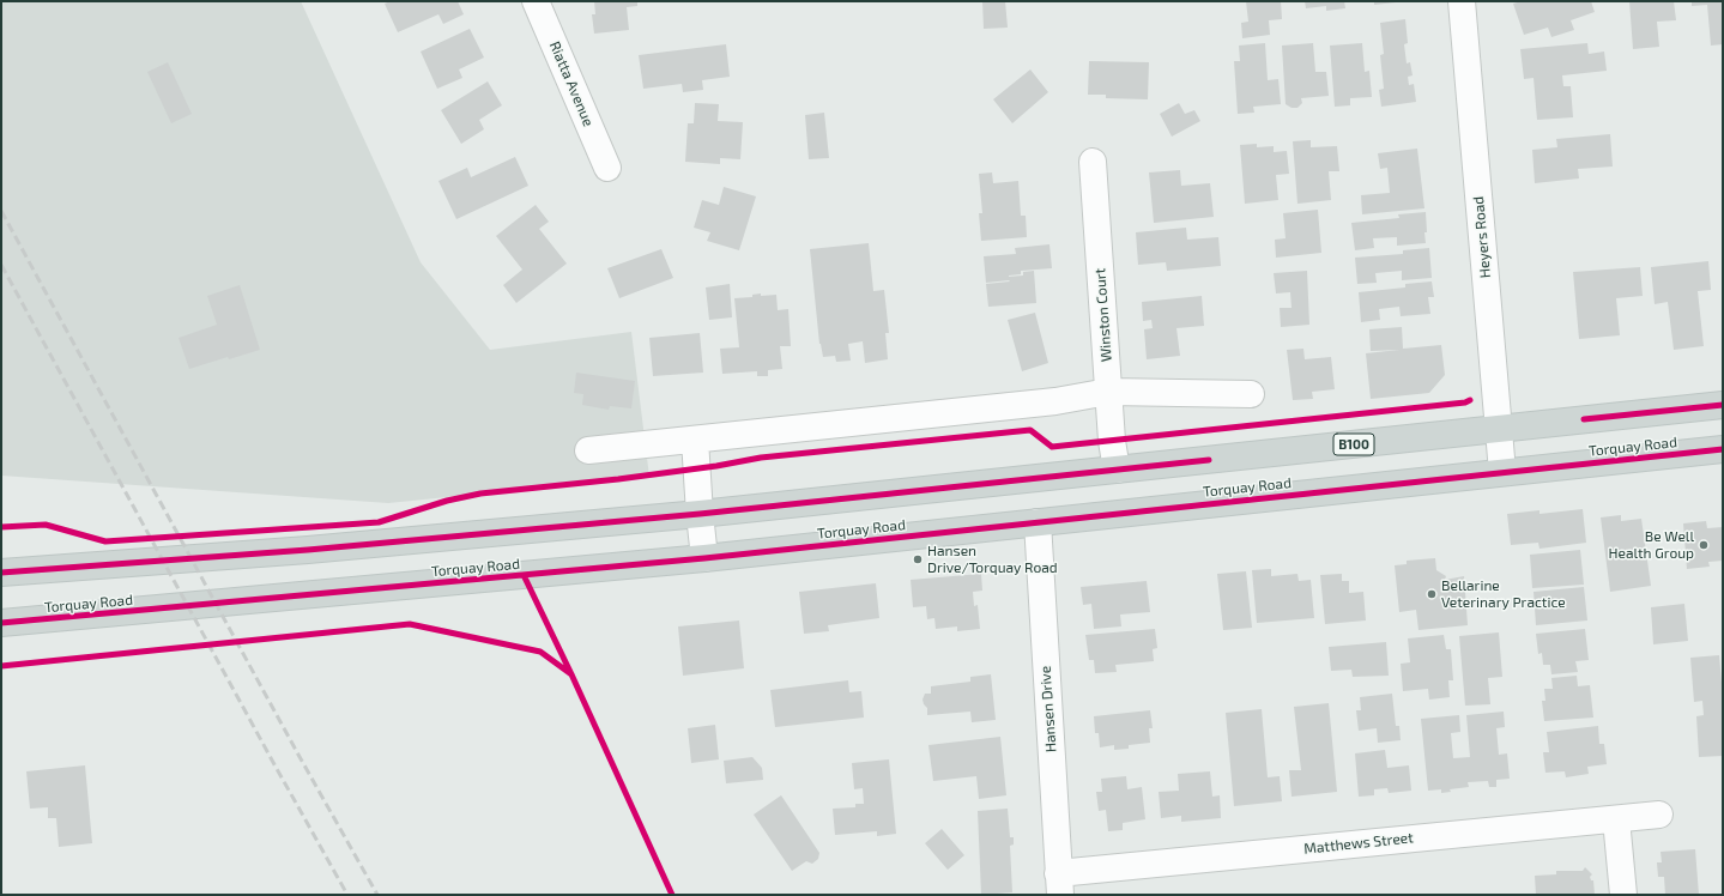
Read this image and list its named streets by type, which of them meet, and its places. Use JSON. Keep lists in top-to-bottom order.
{
  "streets": {
    "main road": ["B100", "Torquay Road"],
    "street": [
      "Riatta Avenue",
      "Heyers Road",
      "Winston Court",
      "Hansen Drive",
      "Matthews Street"
    ]
  },
  "crossings": [
    ["Heyers Road", "B100"],
    ["Heyers Road", "Torquay Road"],
    ["Winston Court", "B100"],
    ["Torquay Road", "Hansen Drive"],
    ["Hansen Drive", "Matthews Street"]
  ],
  "places": ["Be Well Health Group", "Hansen Drive/Torquay Road", "Bellarine Veterinary Practice"]
}
